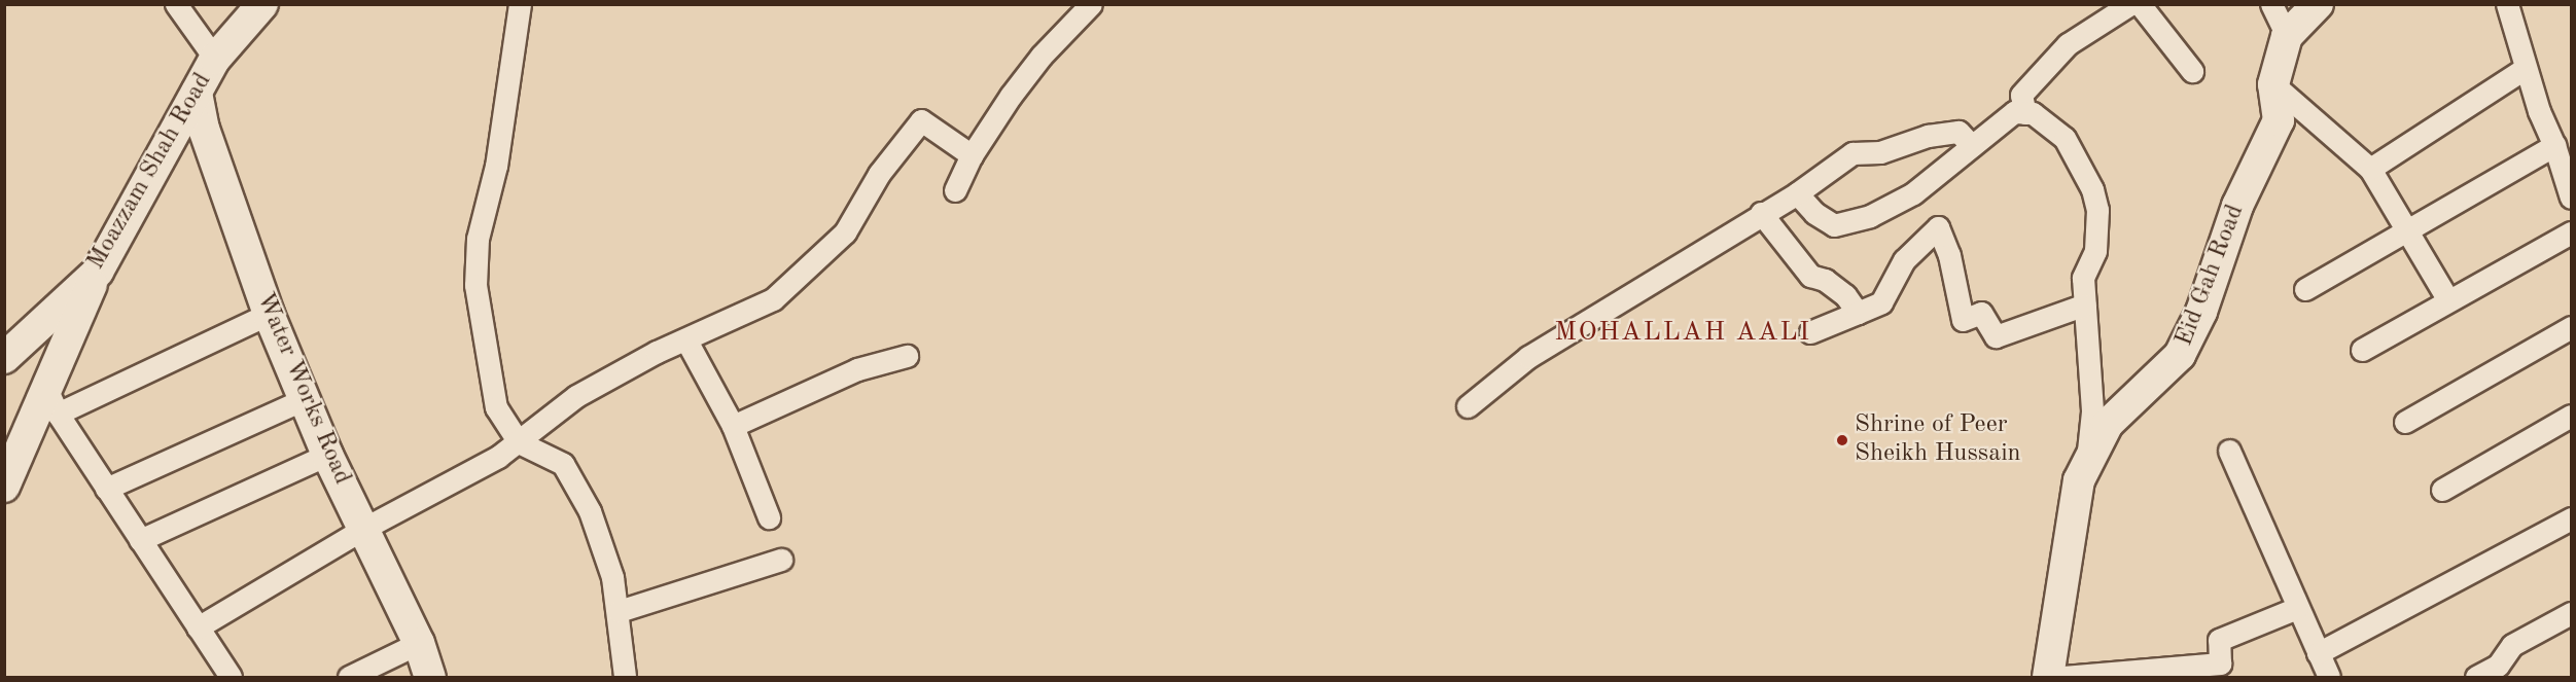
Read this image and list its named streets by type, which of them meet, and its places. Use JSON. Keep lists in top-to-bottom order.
{
  "streets": {
    "street": ["Moazzam Shah Road", "Eid Gah Road", "Water Works Road"]
  },
  "crossings": [
    ["Moazzam Shah Road", "Water Works Road"]
  ],
  "districts": ["MOHALLAH AALI"],
  "places": ["Shrine of Peer Sheikh Hussain"]
}
